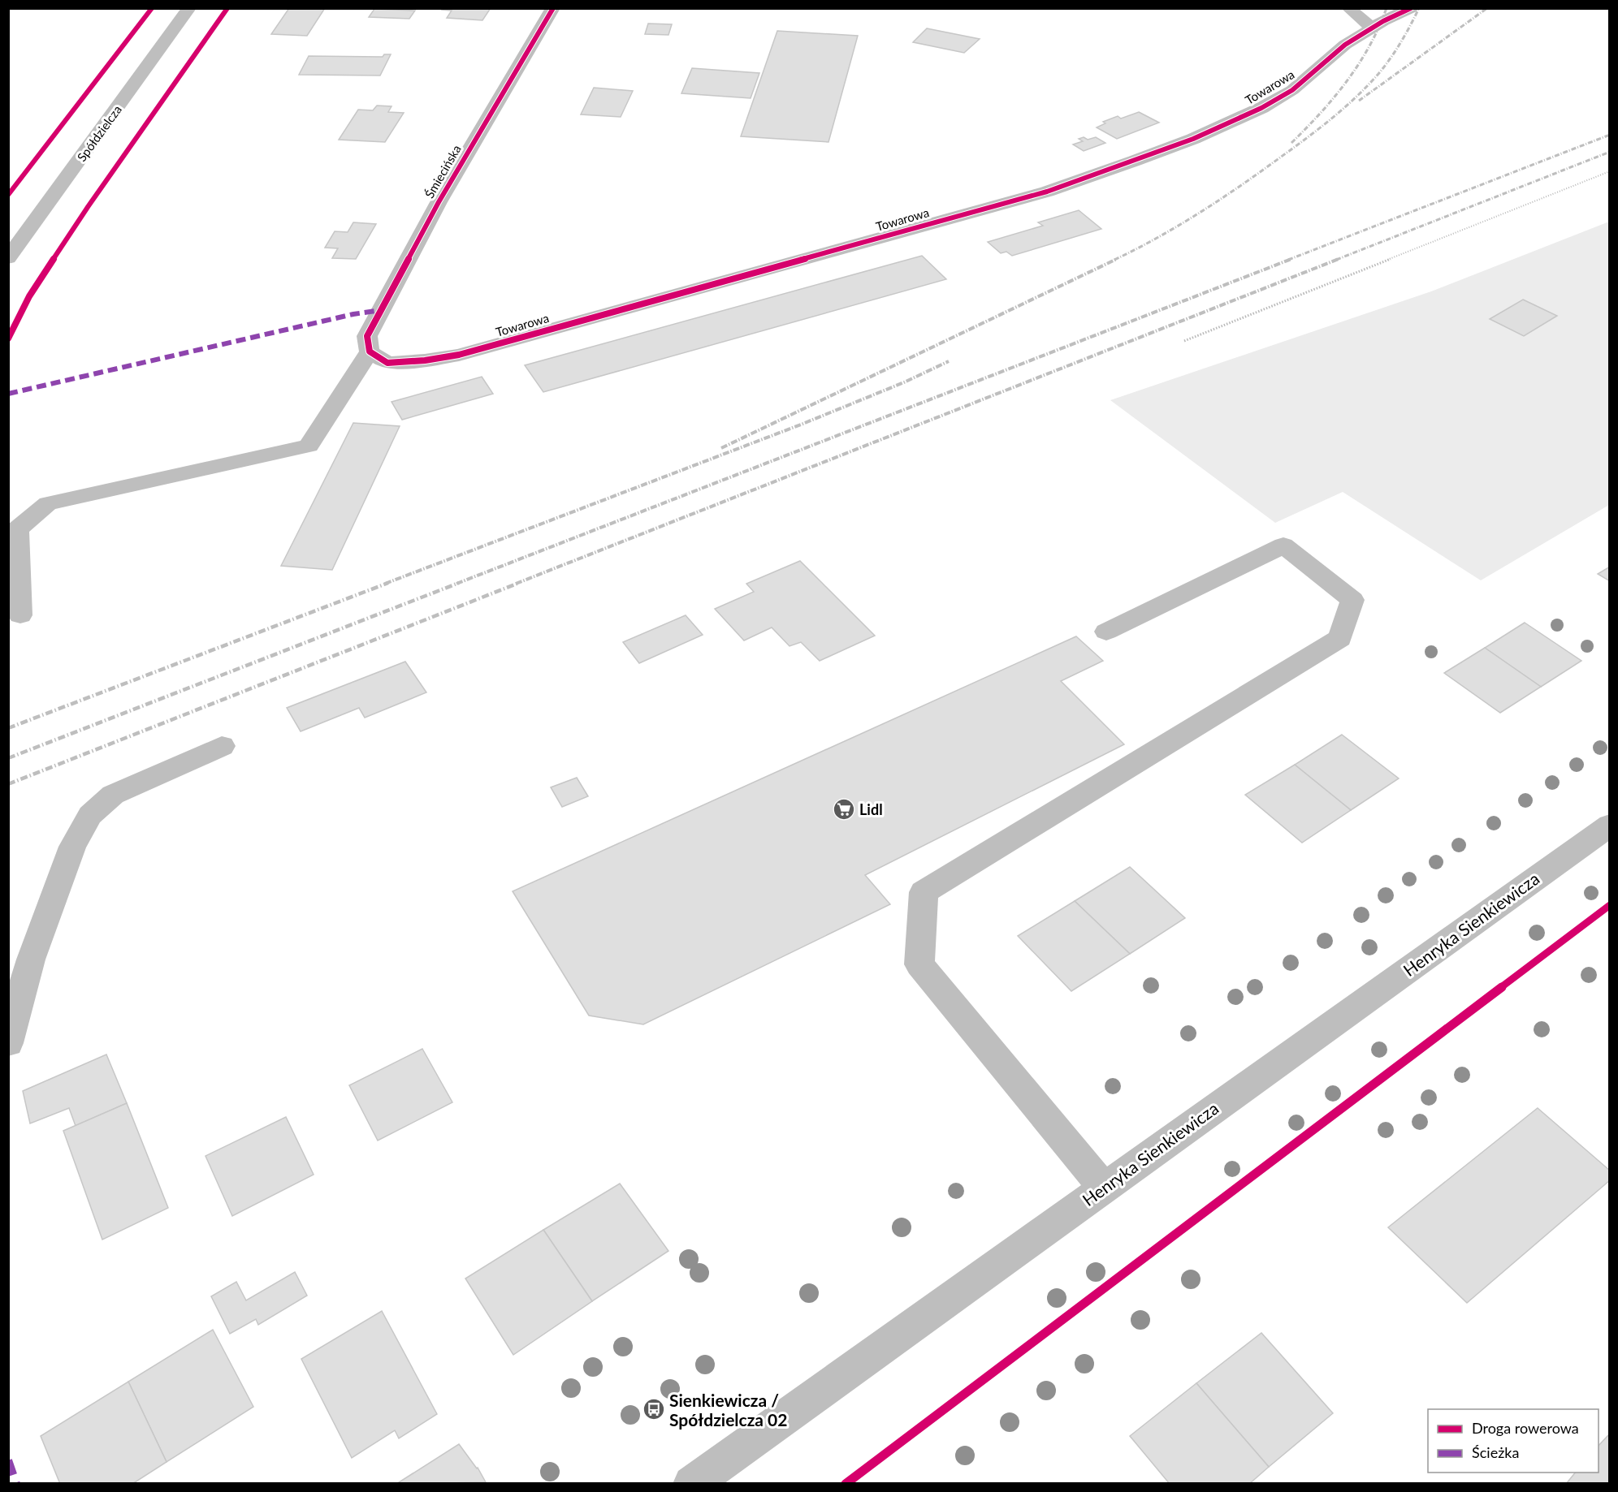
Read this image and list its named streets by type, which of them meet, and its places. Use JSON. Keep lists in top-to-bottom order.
{
  "streets": {
    "street": [
      "Towarowa",
      "Spółdzielcza",
      "Śmiecińska",
      "Henryka Sienkiewicza"
    ]
  },
  "crossings": [
    ["Towarowa", "Śmiecińska"]
  ],
  "places": {
    "supermarket": ["Lidl"],
    "bus stop": ["Sienkiewicza / Spółdzielcza 02"]
  },
  "legend": ["Droga rowerowa", "Ścieżka"]
}
